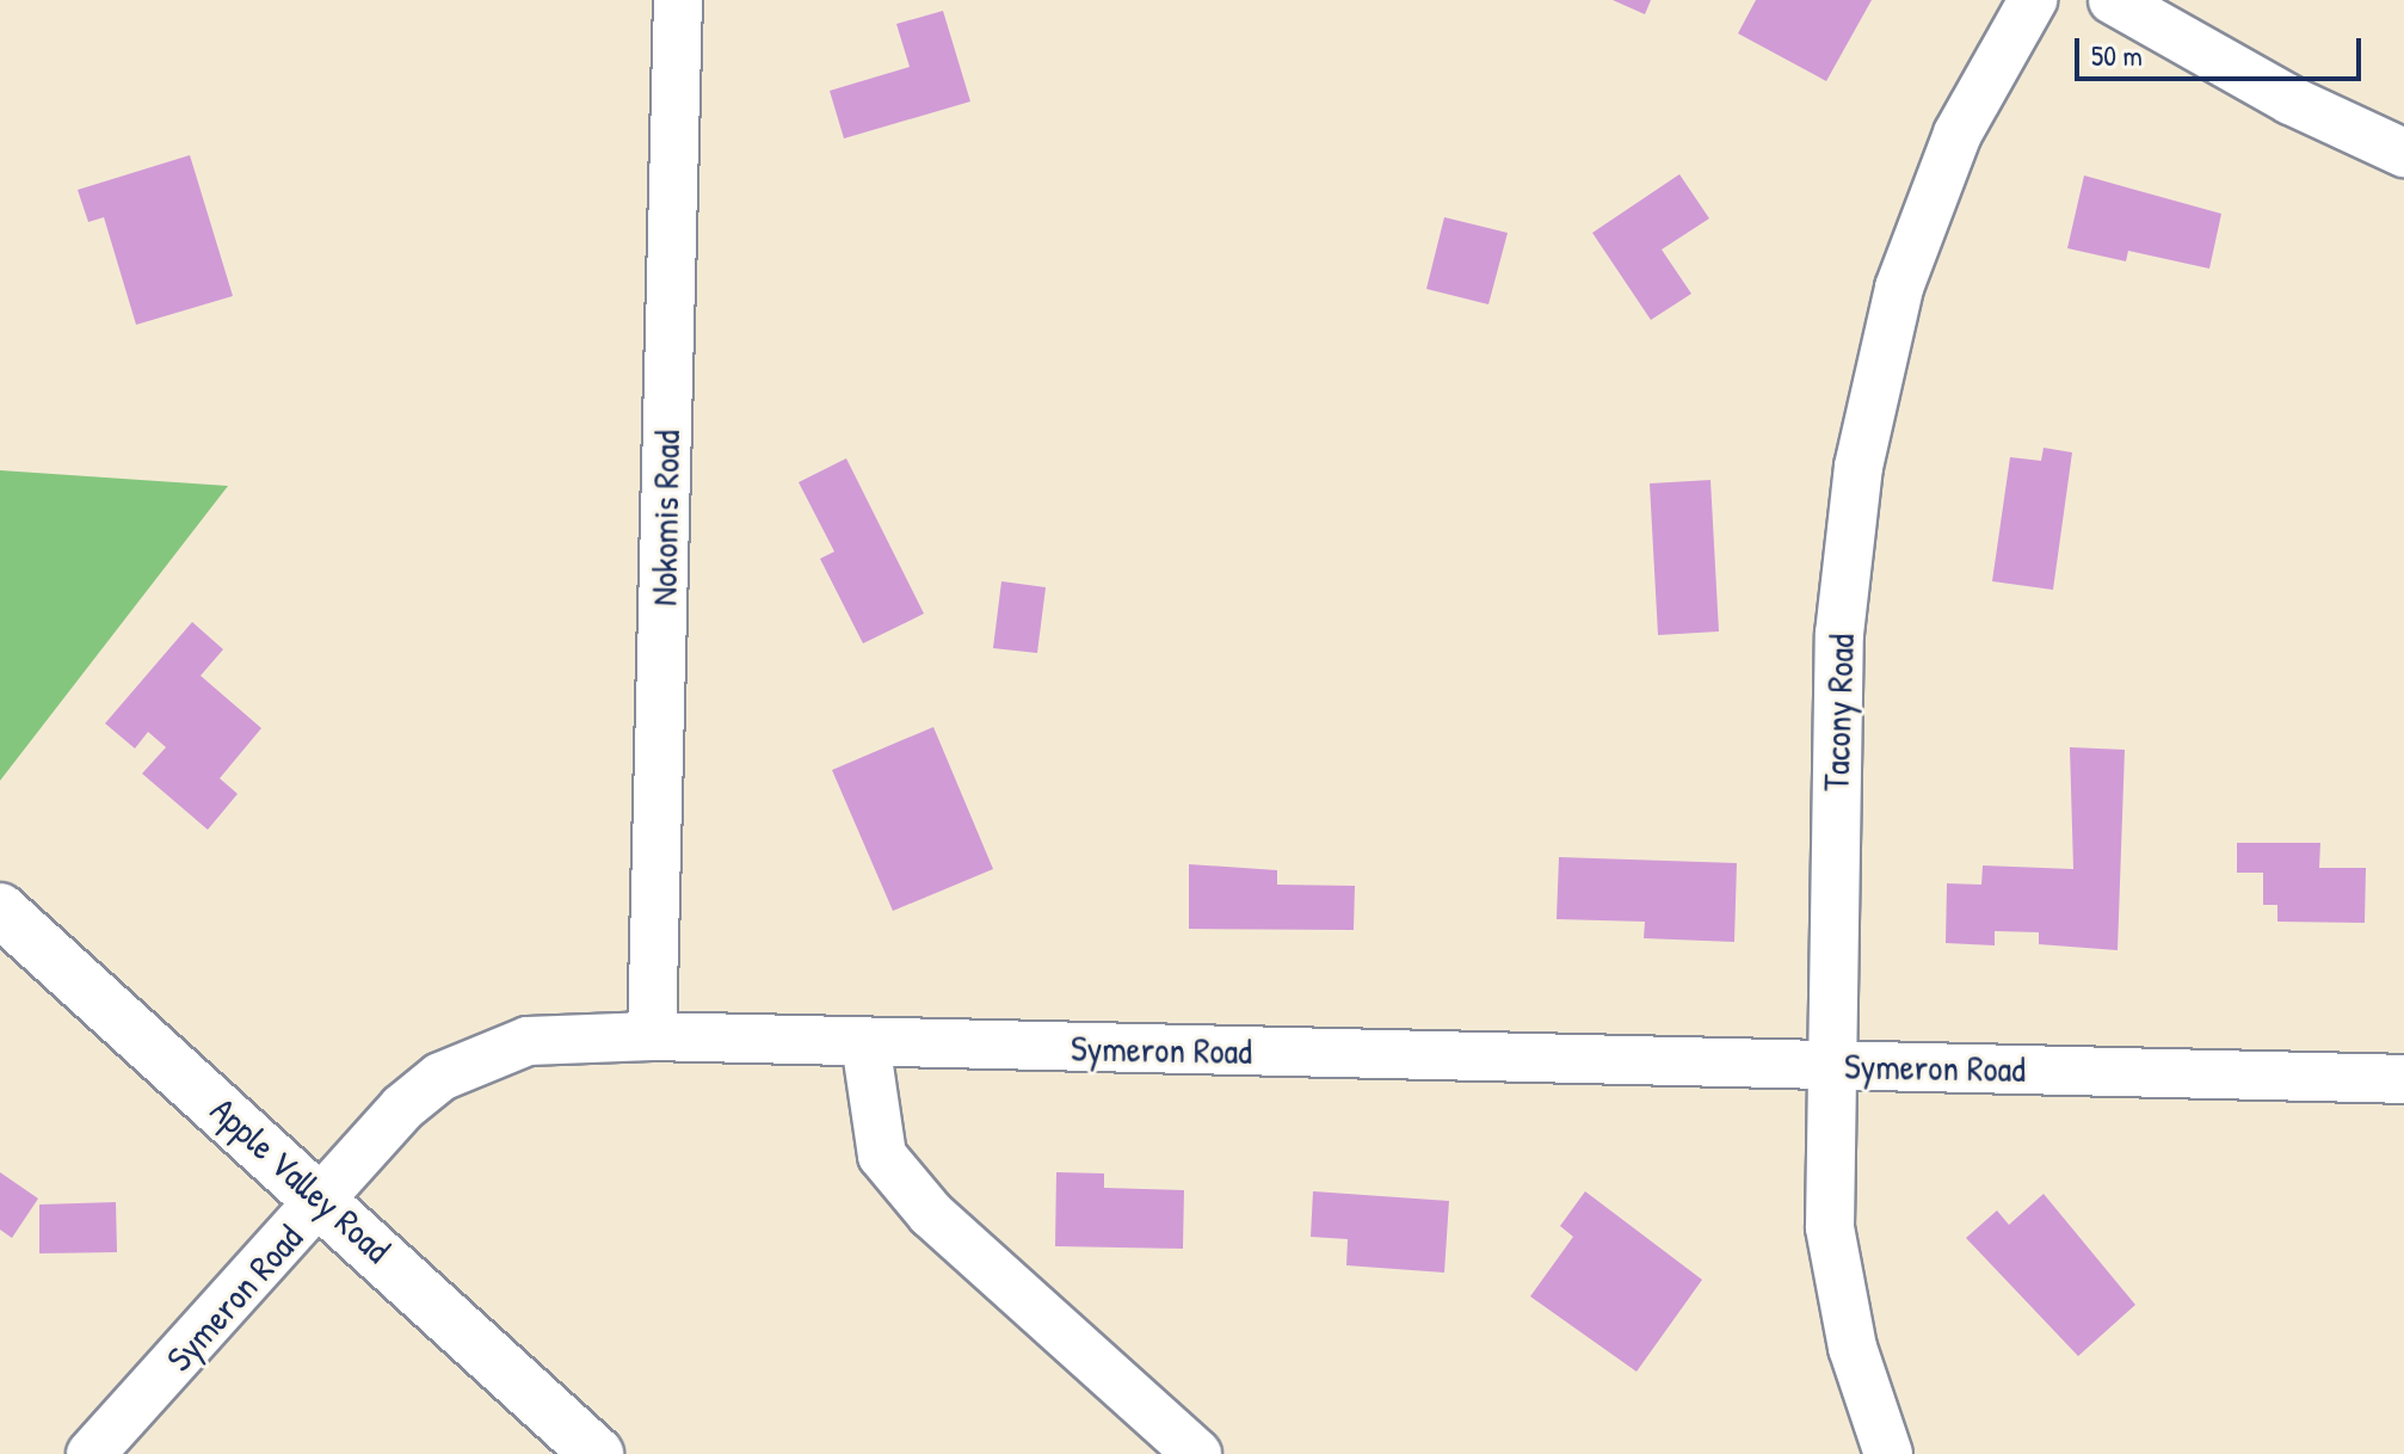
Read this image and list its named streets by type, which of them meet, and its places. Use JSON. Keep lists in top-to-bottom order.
{
  "streets": {
    "main road": ["Apple Valley Road"],
    "street": ["Nokomis Road", "Tacony Road", "Symeron Road"]
  },
  "crossings": [
    ["Nokomis Road", "Symeron Road"],
    ["Tacony Road", "Symeron Road"],
    ["Symeron Road", "Apple Valley Road"]
  ],
  "scale_bar": "50 m"
}
